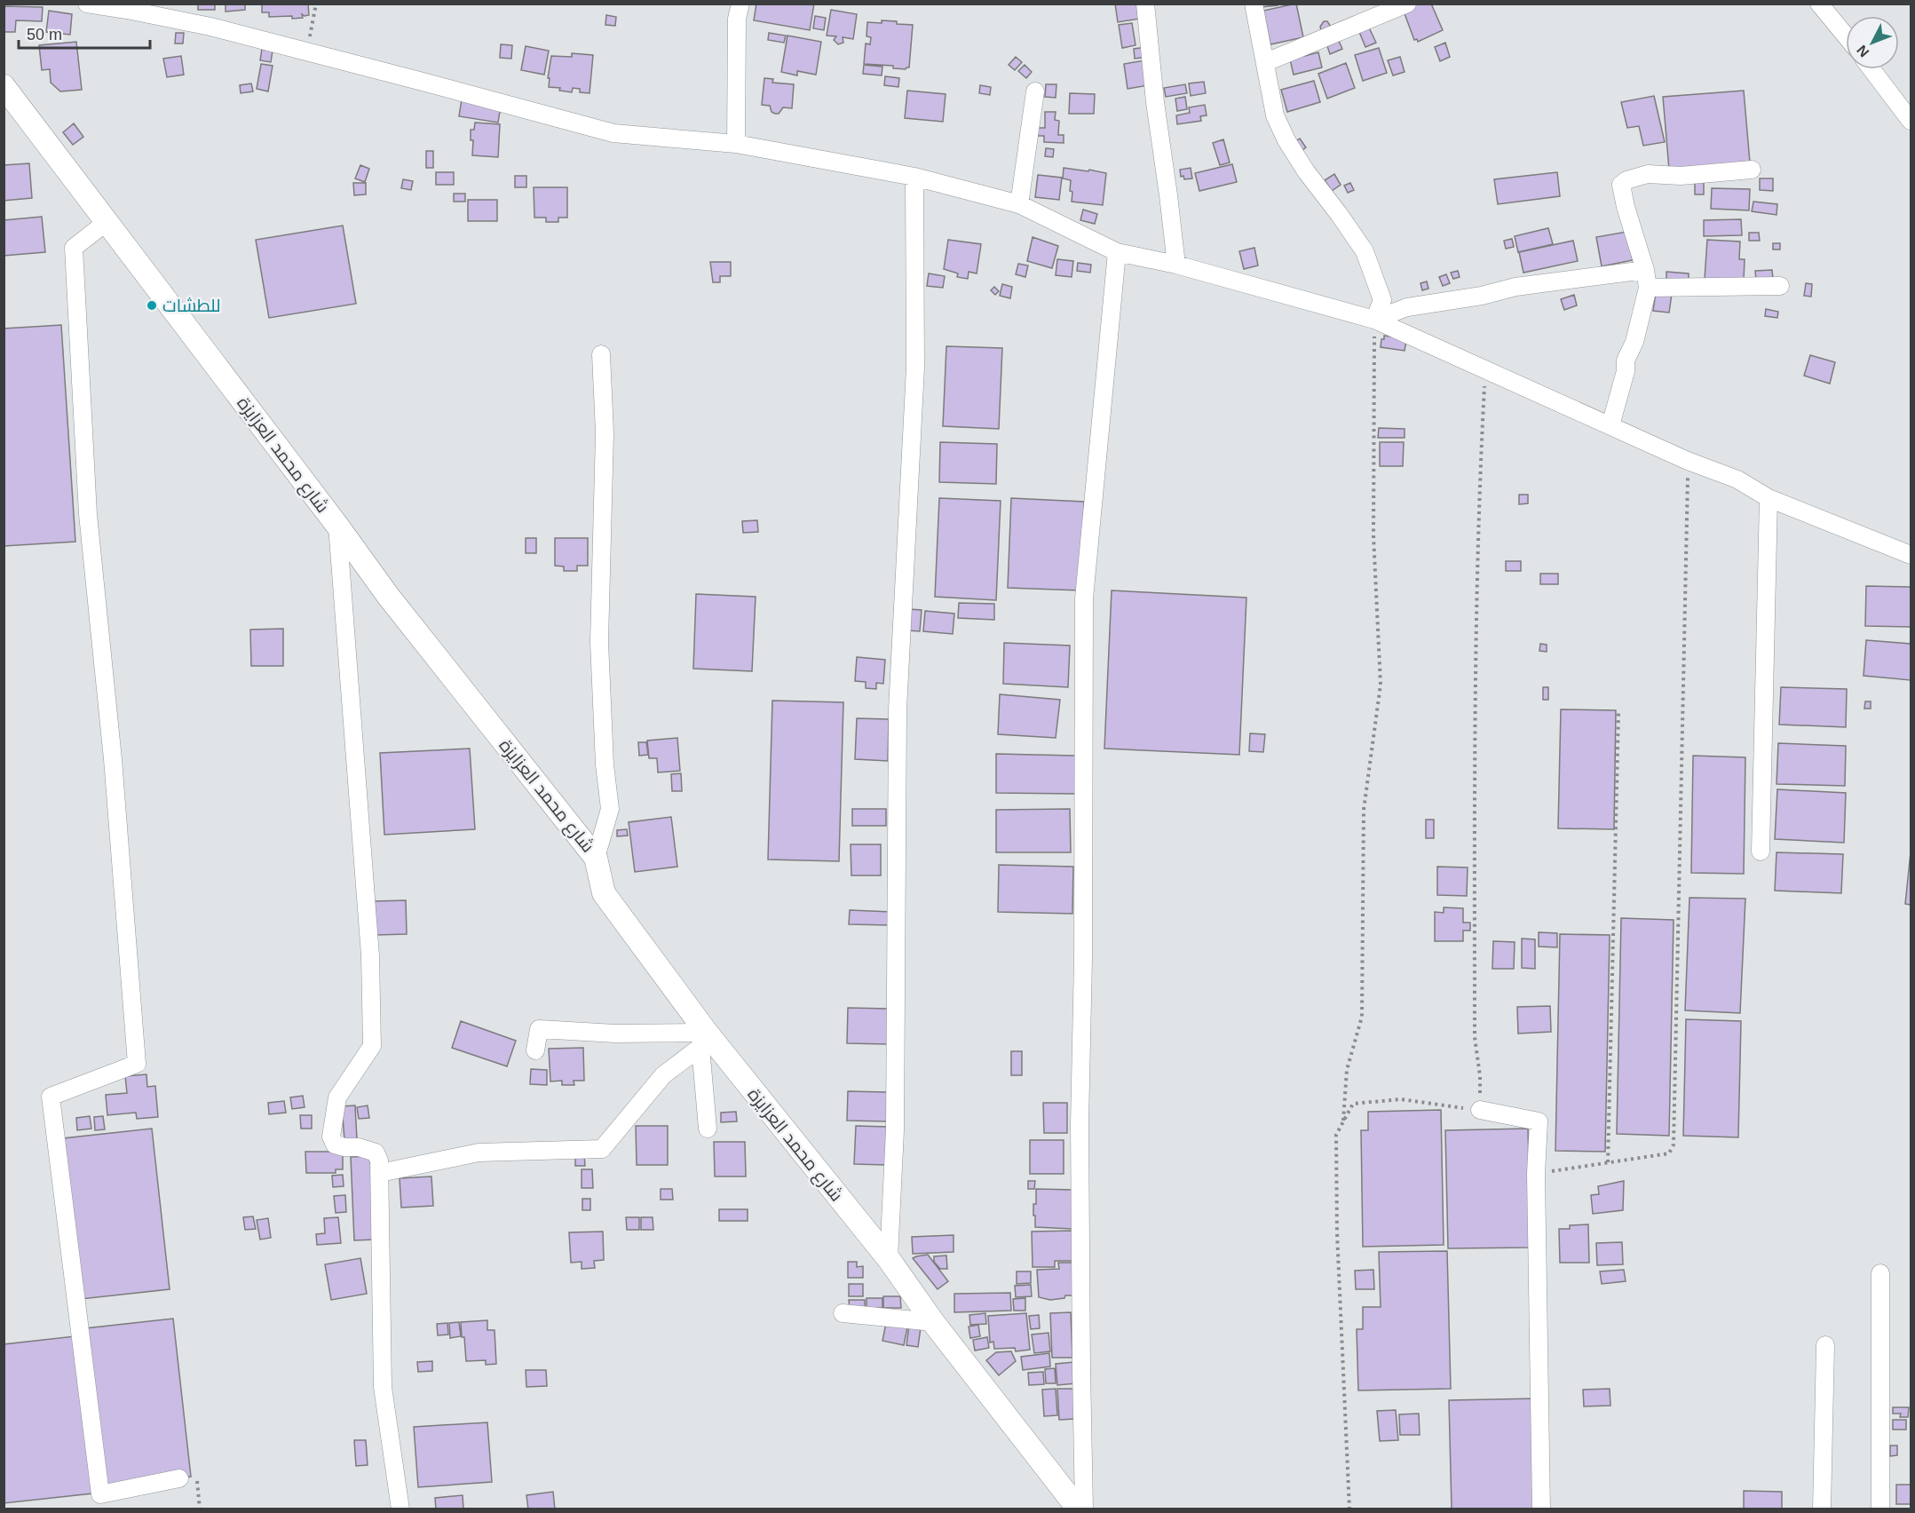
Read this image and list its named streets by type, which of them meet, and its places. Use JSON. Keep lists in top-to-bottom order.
{
  "streets": {
    "main road": ["شارع محمد العزايزة"]
  },
  "places": ["للطشات"],
  "scale_bar": "50 m",
  "north": "bottom left"
}
